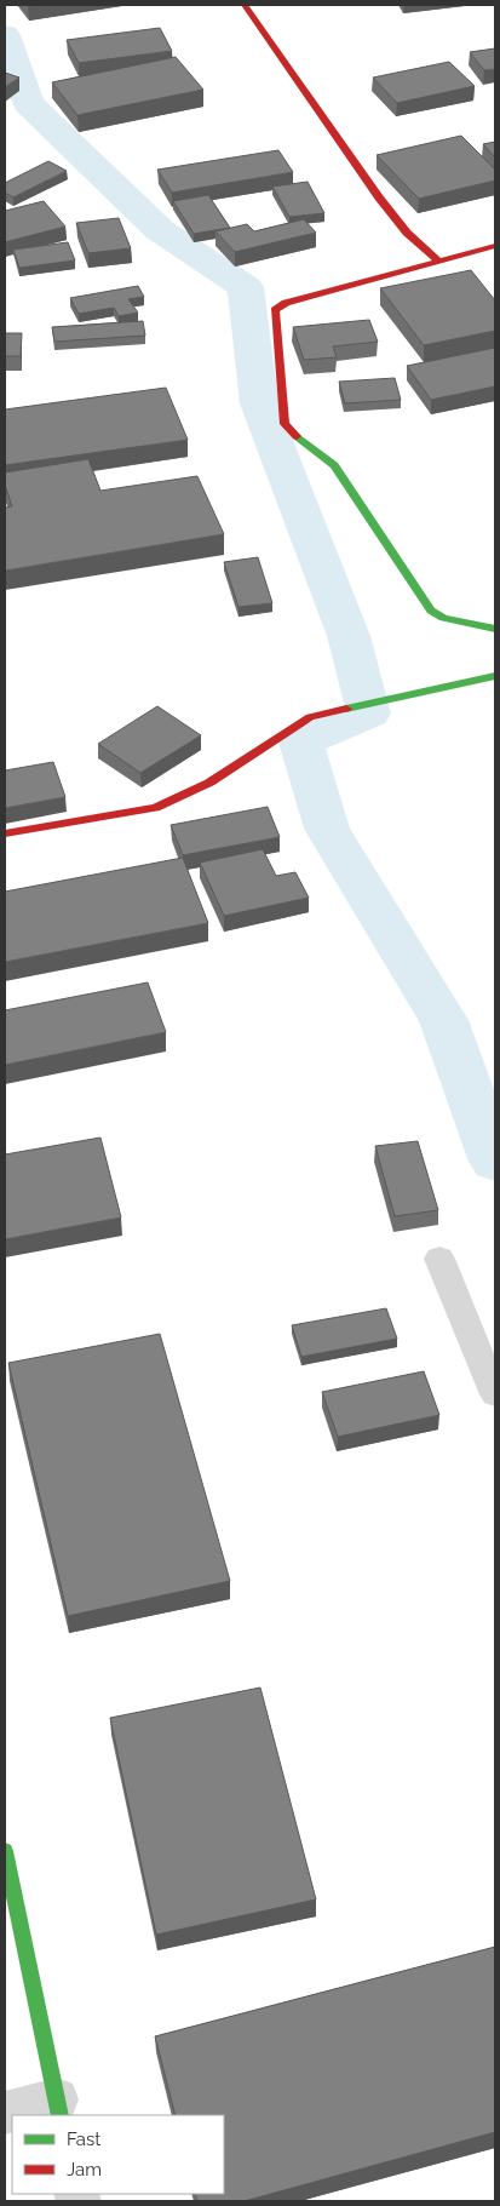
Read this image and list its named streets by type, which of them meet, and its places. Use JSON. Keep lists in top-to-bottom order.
{
  "legend": ["Fast", "Jam"]
}
